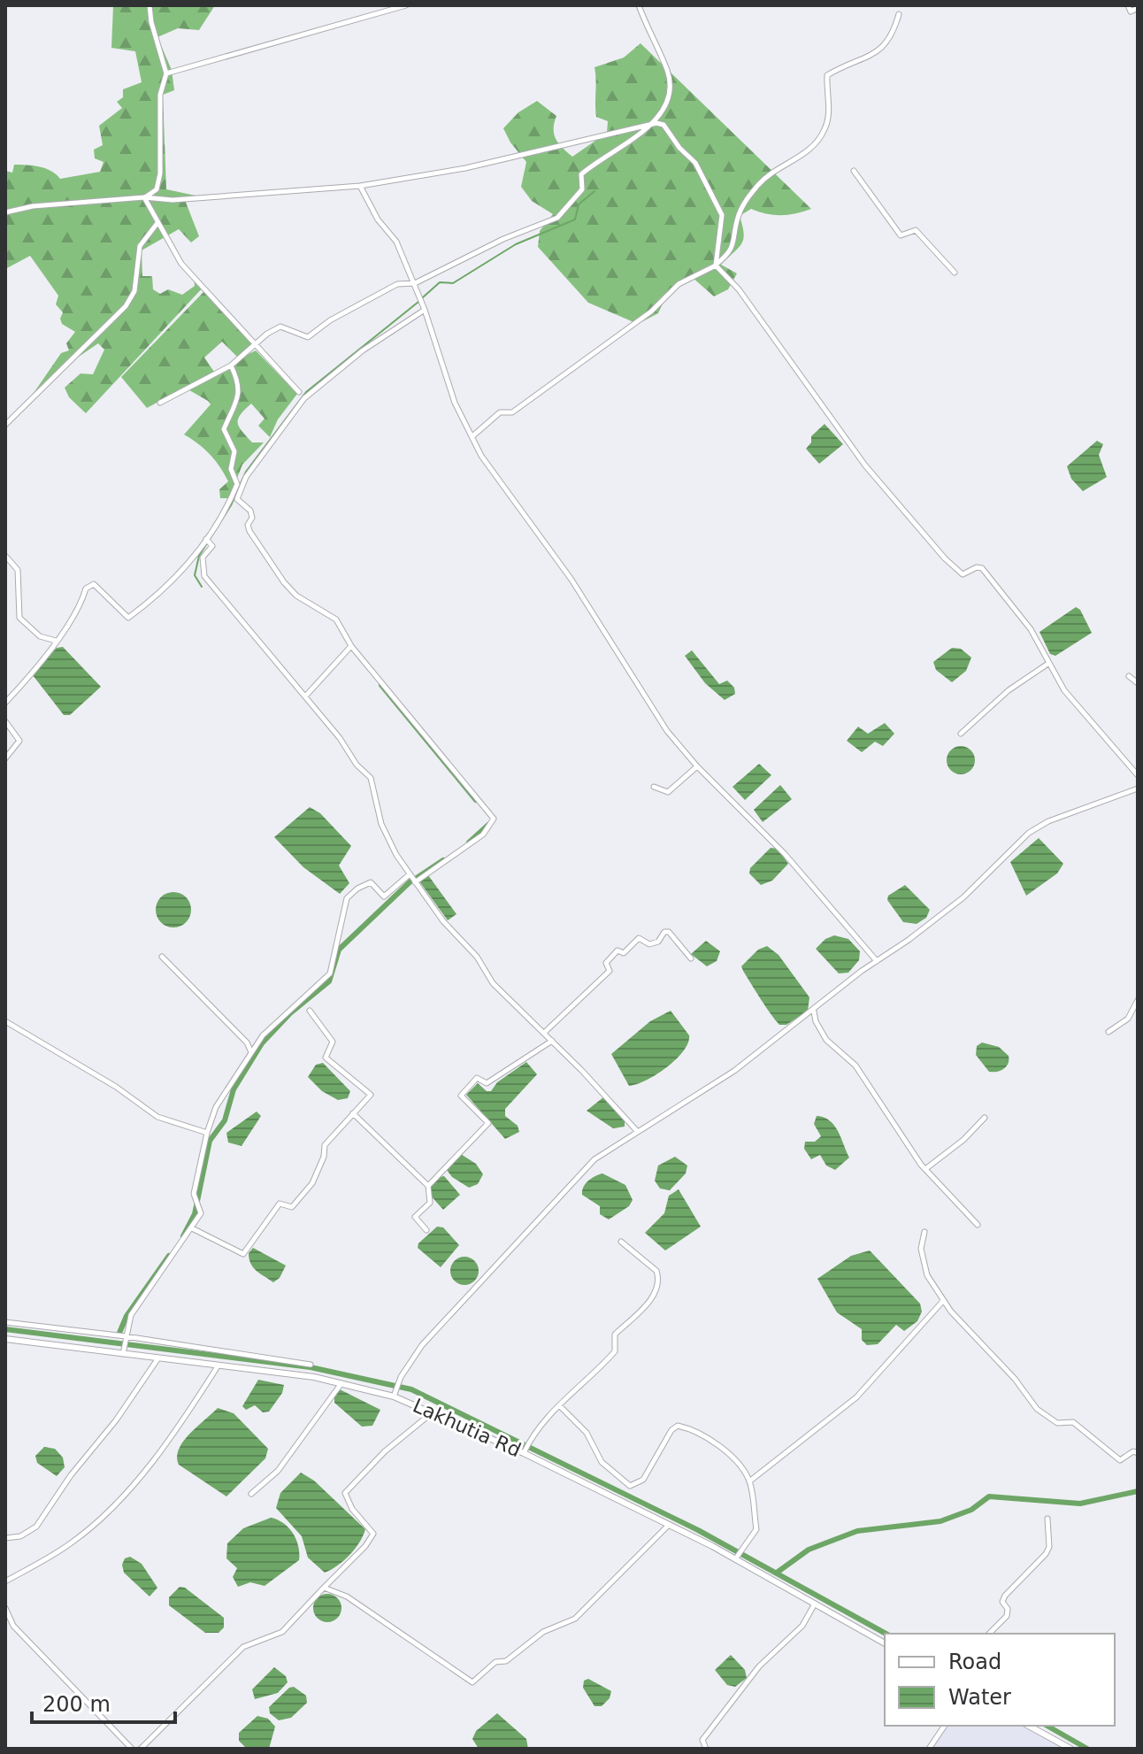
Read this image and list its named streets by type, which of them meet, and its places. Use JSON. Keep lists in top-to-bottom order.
{
  "streets": {
    "street": ["Lakhutia Rd"]
  },
  "legend": ["Road", "Water"],
  "scale_bar": "200 m"
}
